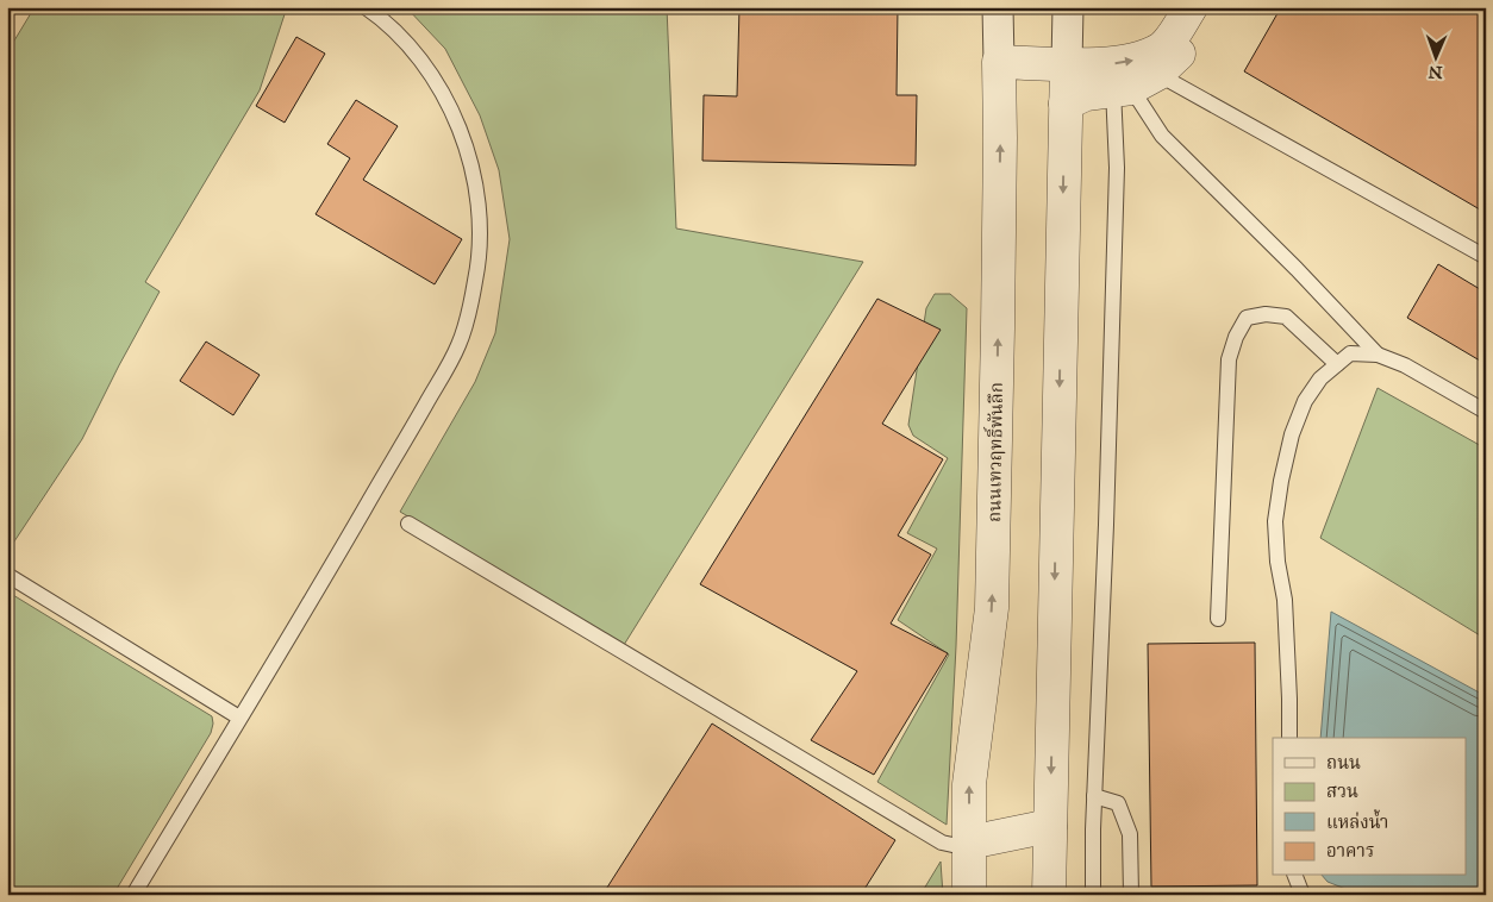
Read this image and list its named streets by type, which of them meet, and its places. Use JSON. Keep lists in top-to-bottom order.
{
  "streets": {
    "street": ["ถนนเทวฤทธิ์พันลึก"]
  },
  "legend": [
    "ถนน",
    "สวน",
    "แหล่งน้ำ",
    "อาคาร"
  ],
  "north": "bottom"
}
